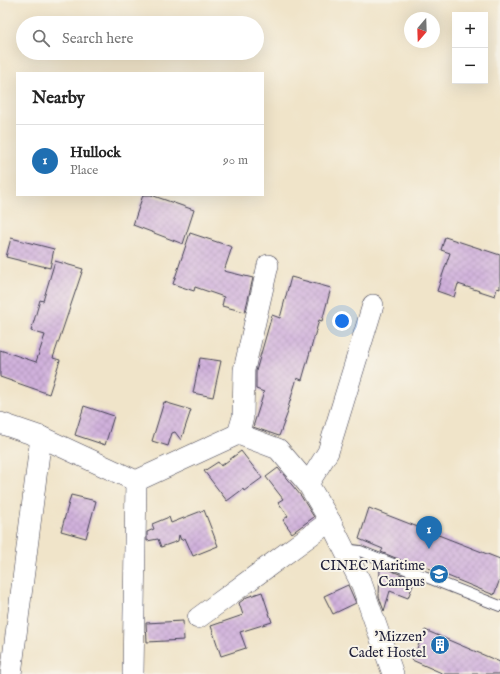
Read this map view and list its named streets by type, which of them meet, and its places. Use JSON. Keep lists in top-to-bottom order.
{
  "places": {
    "school or university": ["CINEC Maritime Campus"],
    "building": ["'Mizzen' Cadet Hostel"]
  },
  "north": "bottom",
  "page": {
    "map_buttons": ["+", "−"],
    "search": "Search here",
    "heading": "Nearby",
    "list": [
      {
        "mark": "1",
        "name": "Hullock",
        "note": "Place",
        "value": "90 m"
      }
    ],
    "pins": "1"
  }
}
